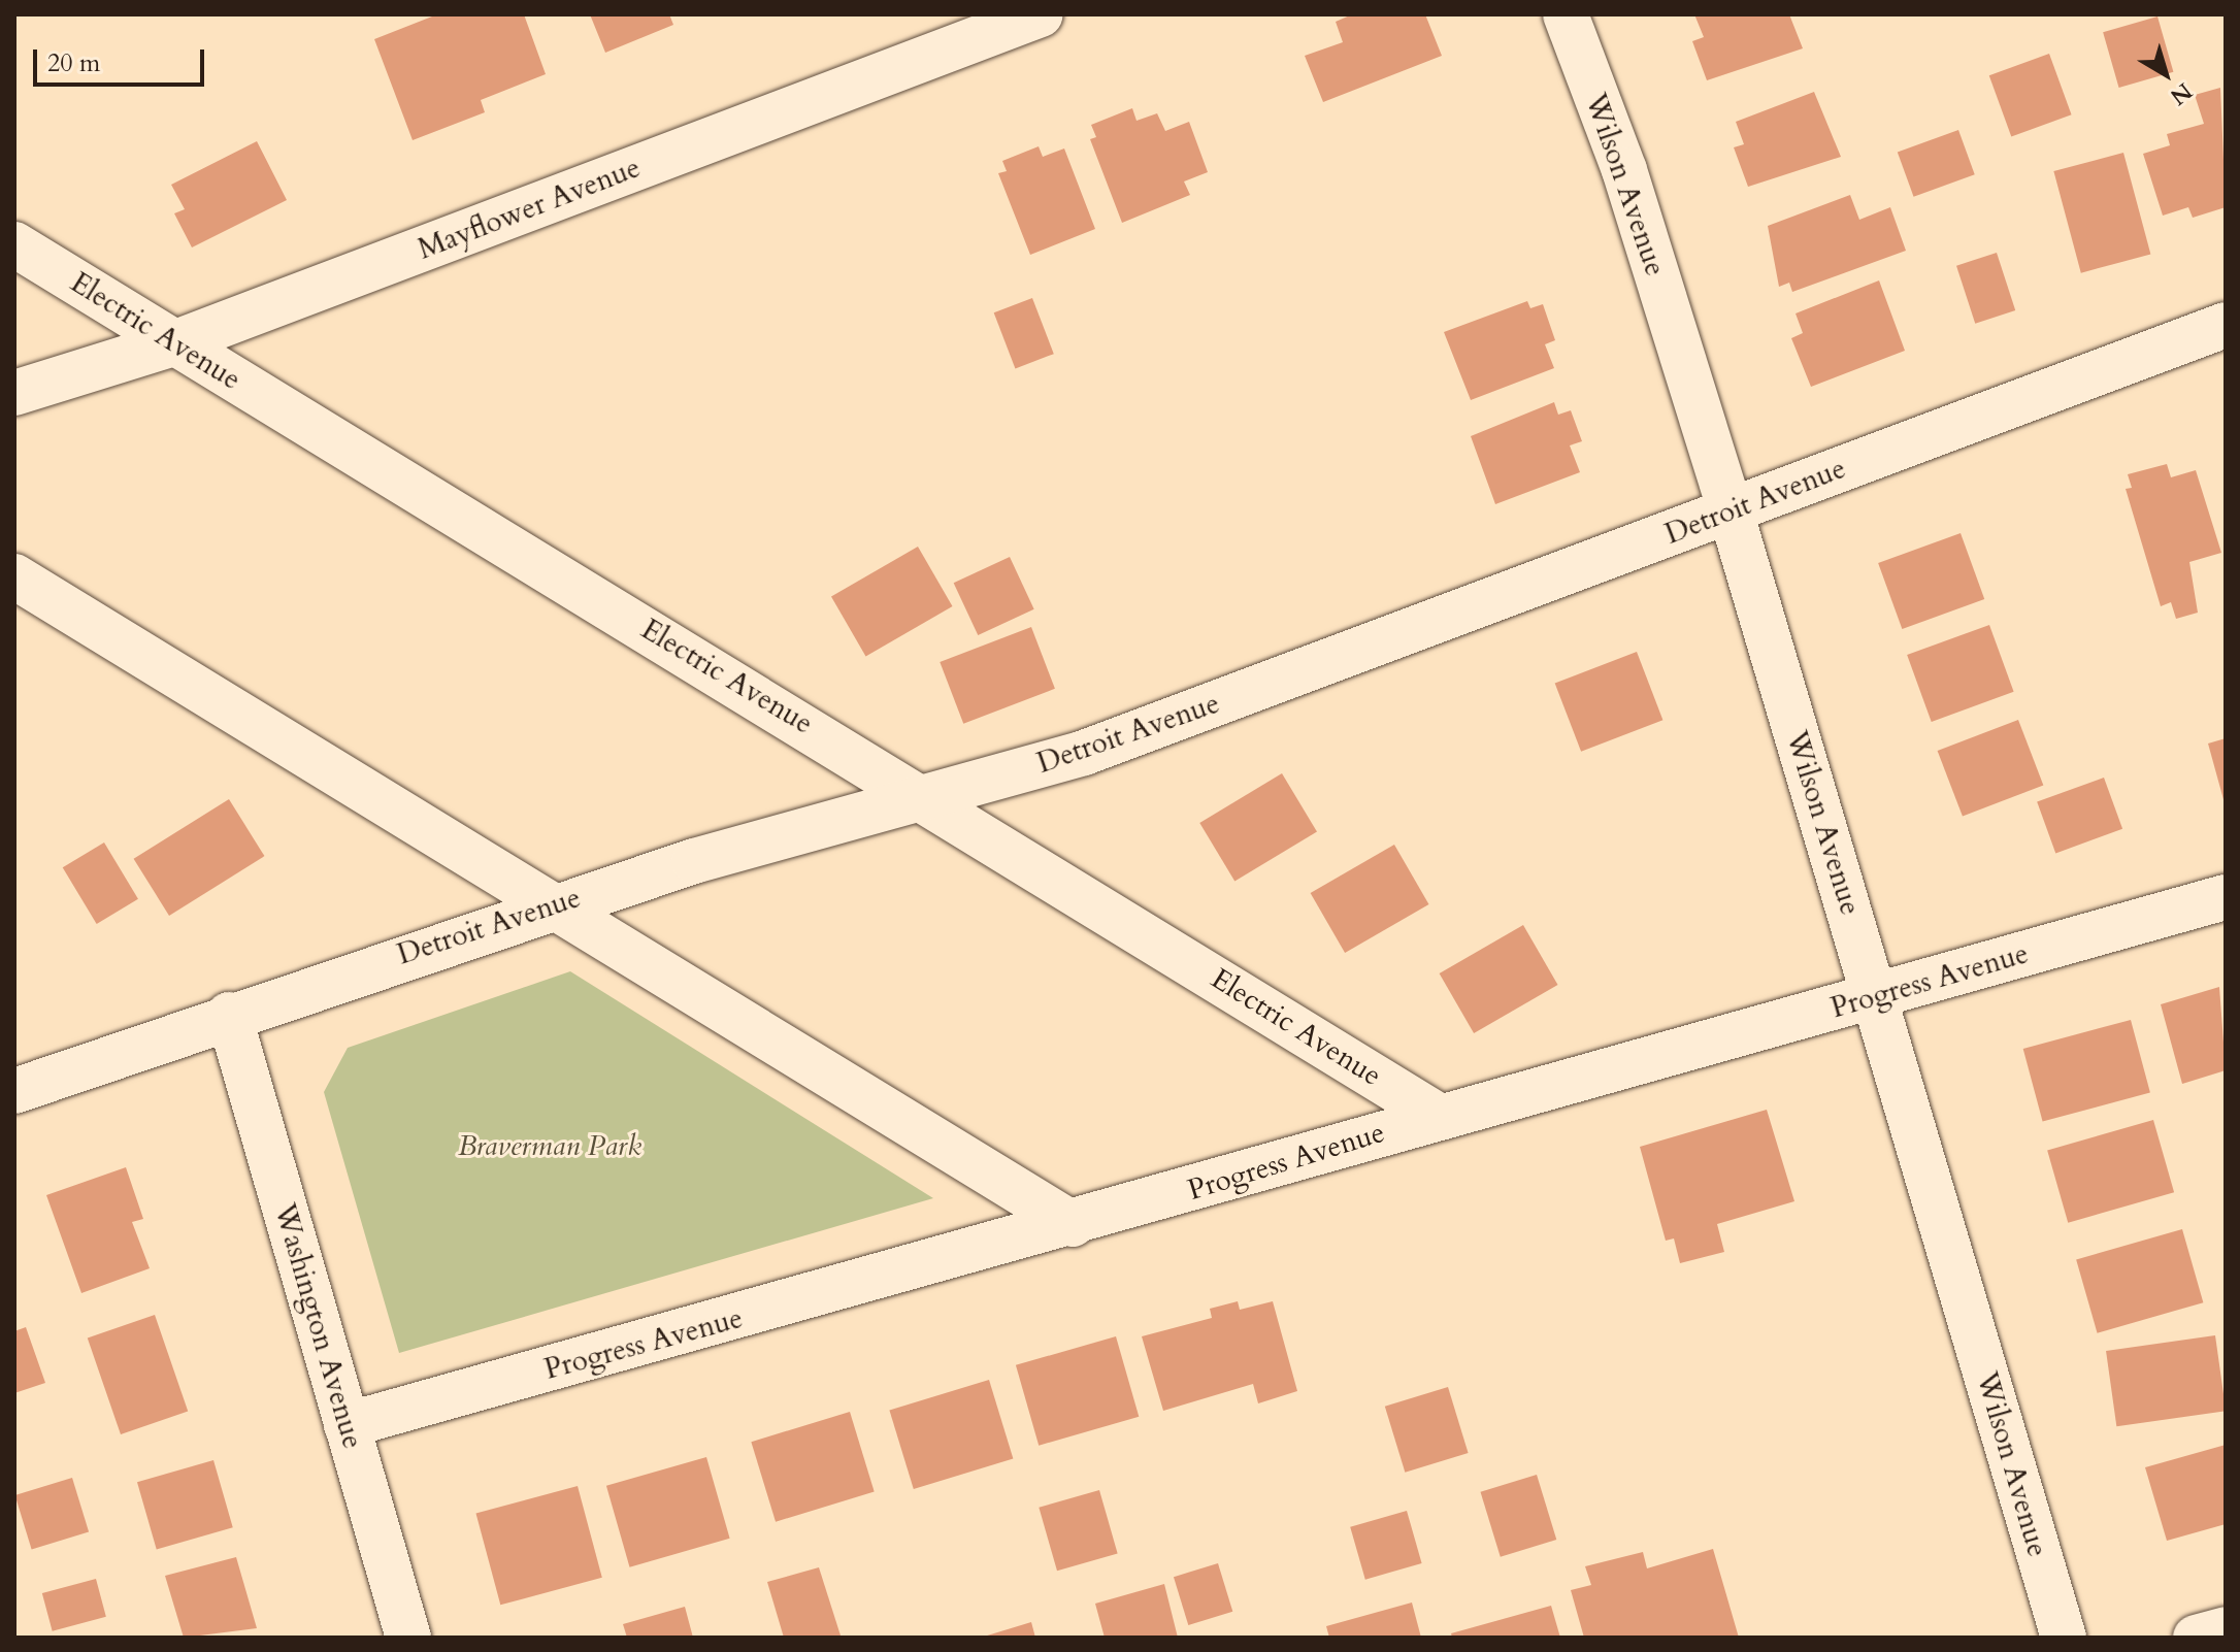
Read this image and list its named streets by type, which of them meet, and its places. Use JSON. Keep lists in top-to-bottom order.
{
  "streets": {
    "street": [
      "Wilson Avenue",
      "Mayflower Avenue",
      "Electric Avenue",
      "Detroit Avenue",
      "Progress Avenue",
      "Washington Avenue"
    ]
  },
  "crossings": [
    ["Wilson Avenue", "Detroit Avenue"],
    ["Wilson Avenue", "Progress Avenue"],
    ["Mayflower Avenue", "Electric Avenue"],
    ["Electric Avenue", "Detroit Avenue"],
    ["Electric Avenue", "Progress Avenue"],
    ["Detroit Avenue", "Washington Avenue"],
    ["Progress Avenue", "Washington Avenue"]
  ],
  "parks": ["Braverman Park"],
  "scale_bar": "20 m",
  "north": "bottom right"
}
